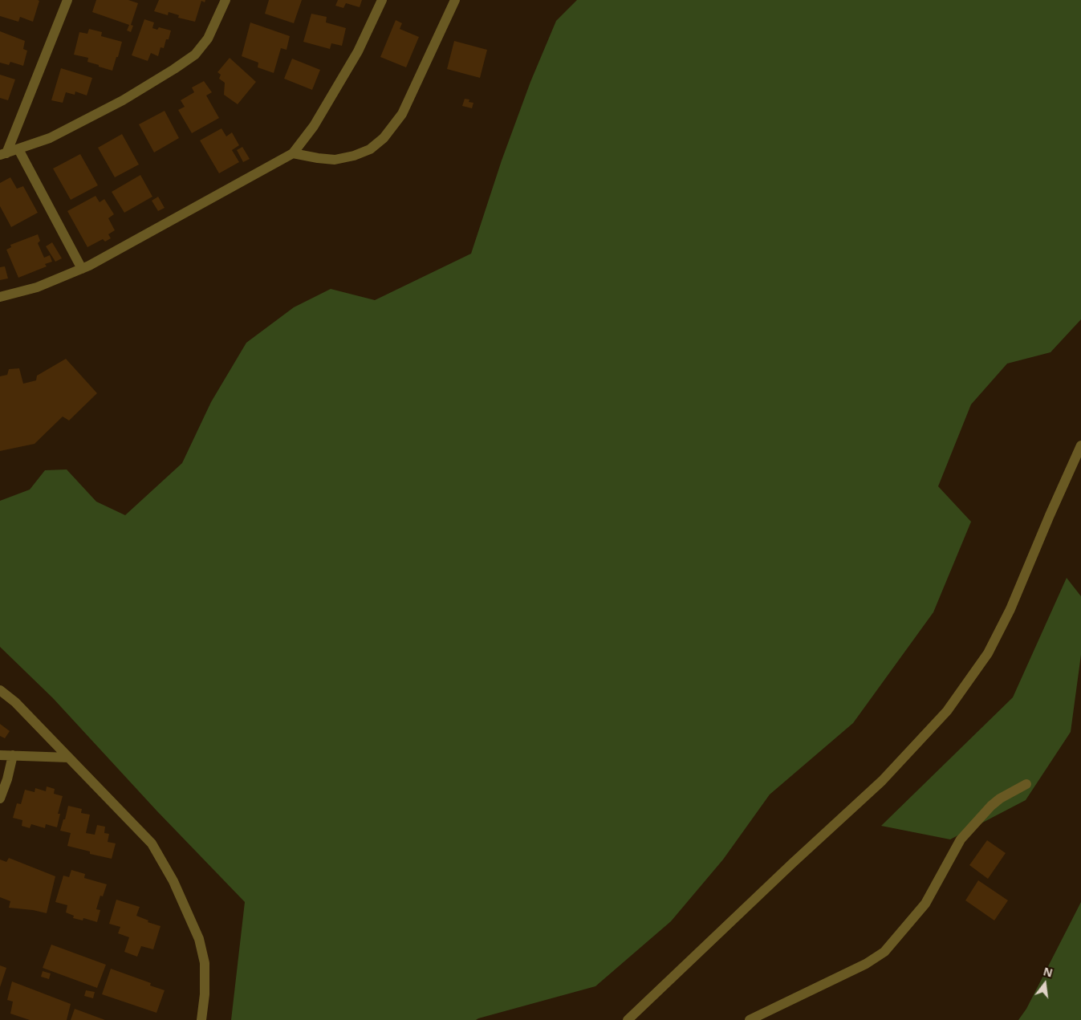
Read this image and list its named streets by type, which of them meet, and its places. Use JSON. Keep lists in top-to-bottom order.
{
  "north": "top"
}
